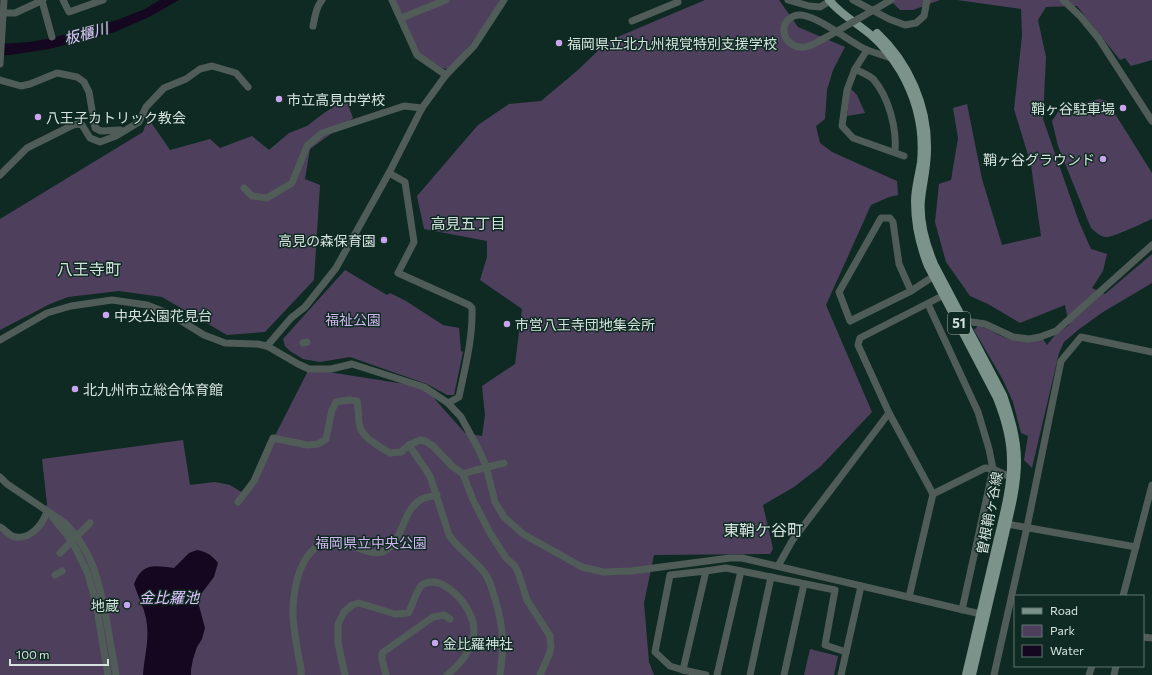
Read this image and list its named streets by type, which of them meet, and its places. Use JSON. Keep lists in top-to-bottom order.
{
  "streets": {
    "main road": ["51", "曽根鞘ヶ谷線"]
  },
  "districts": ["高見五丁目", "八王寺町", "東鞘ケ谷町"],
  "water": ["板櫃川", "金比羅池"],
  "parks": ["福祉公園", "福岡県立中央公園"],
  "places": [
    "福岡県立北九州視覚特別支援学校",
    "市立高見中学校",
    "鞘ヶ谷駐車場",
    "八王子カトリック教会",
    "鞘ヶ谷グラウンド",
    "高見の森保育園",
    "中央公園花見台",
    "市営八王寺団地集会所",
    "北九州市立総合体育館",
    "地蔵",
    "金比羅神社"
  ],
  "legend": ["Road", "Park", "Water"],
  "scale_bar": "100 m"
}
